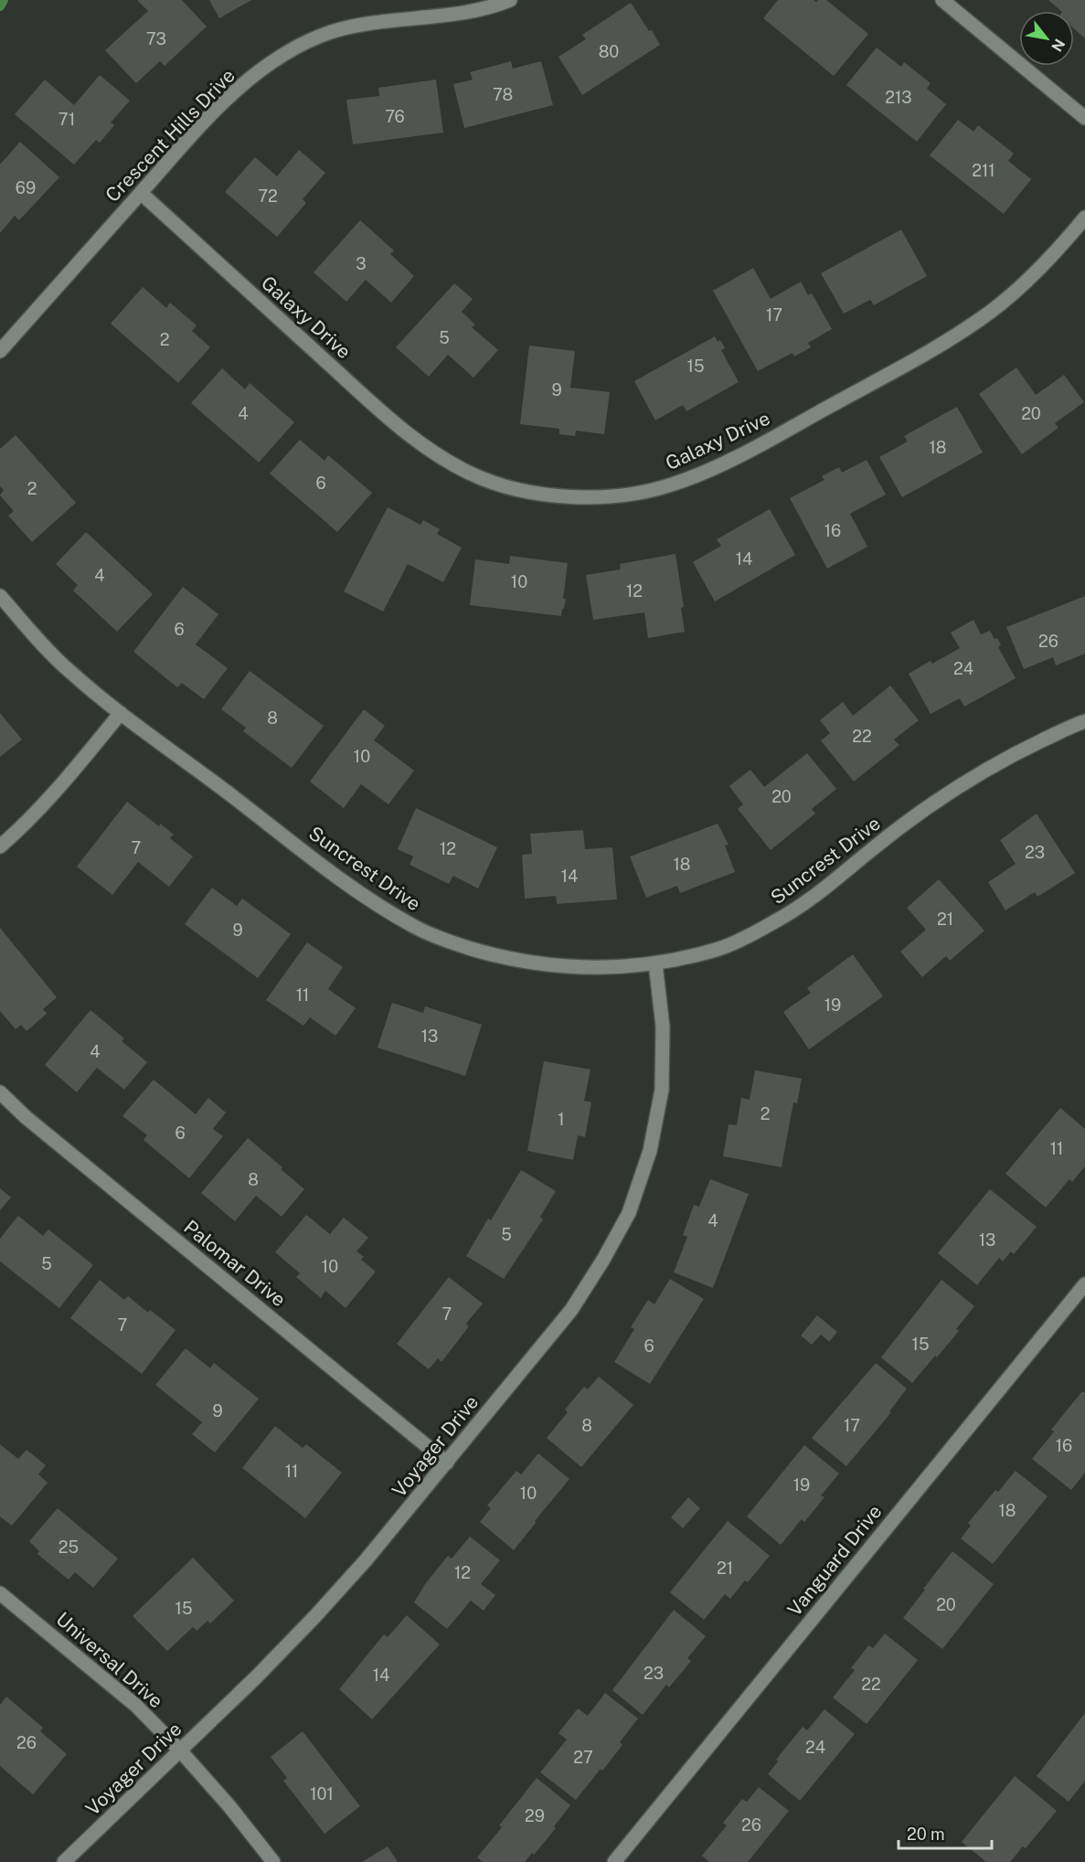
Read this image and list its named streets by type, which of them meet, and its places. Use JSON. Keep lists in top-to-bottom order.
{
  "streets": {
    "street": [
      "Crescent Hills Drive",
      "Galaxy Drive",
      "Suncrest Drive",
      "Palomar Drive",
      "Voyager Drive",
      "Vanguard Drive",
      "Universal Drive"
    ]
  },
  "crossings": [
    ["Crescent Hills Drive", "Galaxy Drive"],
    ["Suncrest Drive", "Voyager Drive"],
    ["Palomar Drive", "Voyager Drive"],
    ["Voyager Drive", "Universal Drive"]
  ],
  "house_numbers": [
    "73",
    "80",
    "78",
    "213",
    "76",
    "71",
    "211",
    "69",
    "72",
    "3",
    "17",
    "5",
    "2",
    "15",
    "9",
    "4",
    "20",
    "18",
    "6",
    "2",
    "16",
    "14",
    "4",
    "10",
    "12",
    "6",
    "26",
    "24",
    "8",
    "22",
    "10",
    "20",
    "7",
    "12",
    "23",
    "18",
    "14",
    "21",
    "9",
    "11",
    "19",
    "13",
    "4",
    "2",
    "1",
    "6",
    "11",
    "8",
    "4",
    "5",
    "13",
    "5",
    "10",
    "7",
    "7",
    "15",
    "6",
    "9",
    "8",
    "17",
    "16",
    "11",
    "19",
    "10",
    "18",
    "25",
    "21",
    "12",
    "20",
    "15",
    "23",
    "14",
    "22",
    "26",
    "24",
    "27",
    "101",
    "29",
    "26"
  ],
  "scale_bar": "20 m",
  "north": "bottom right"
}
